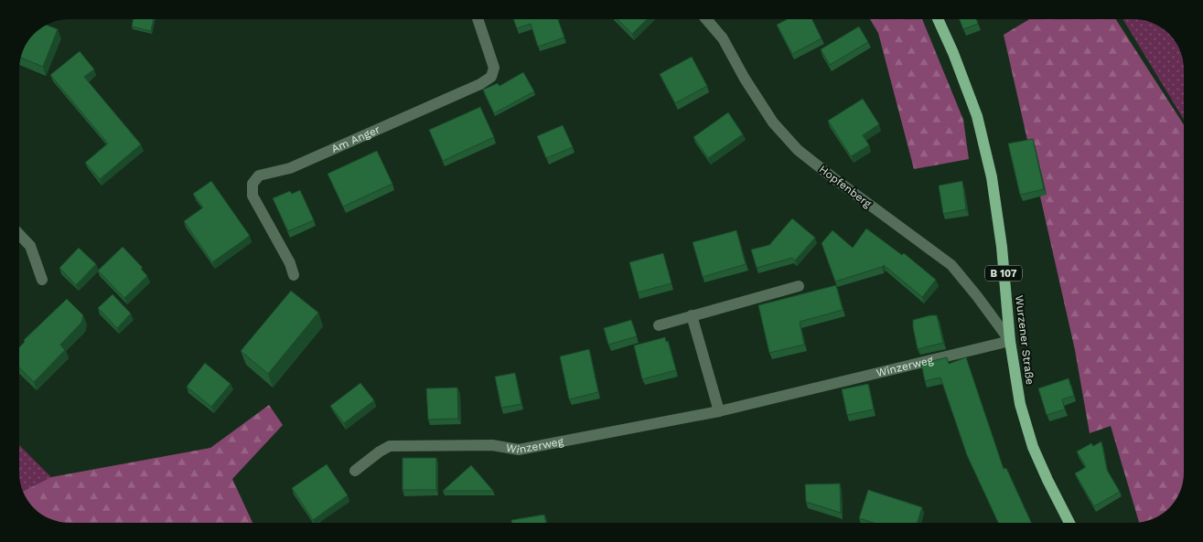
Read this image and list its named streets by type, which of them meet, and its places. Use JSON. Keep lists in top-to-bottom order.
{
  "streets": {
    "main road": ["B 107", "Wurzener Straße"],
    "street": ["Am Anger", "Hopfenberg", "Winzerweg"]
  },
  "crossings": [
    ["Hopfenberg", "Wurzener Straße"],
    ["Hopfenberg", "Winzerweg"],
    ["Wurzener Straße", "Winzerweg"]
  ]
}
